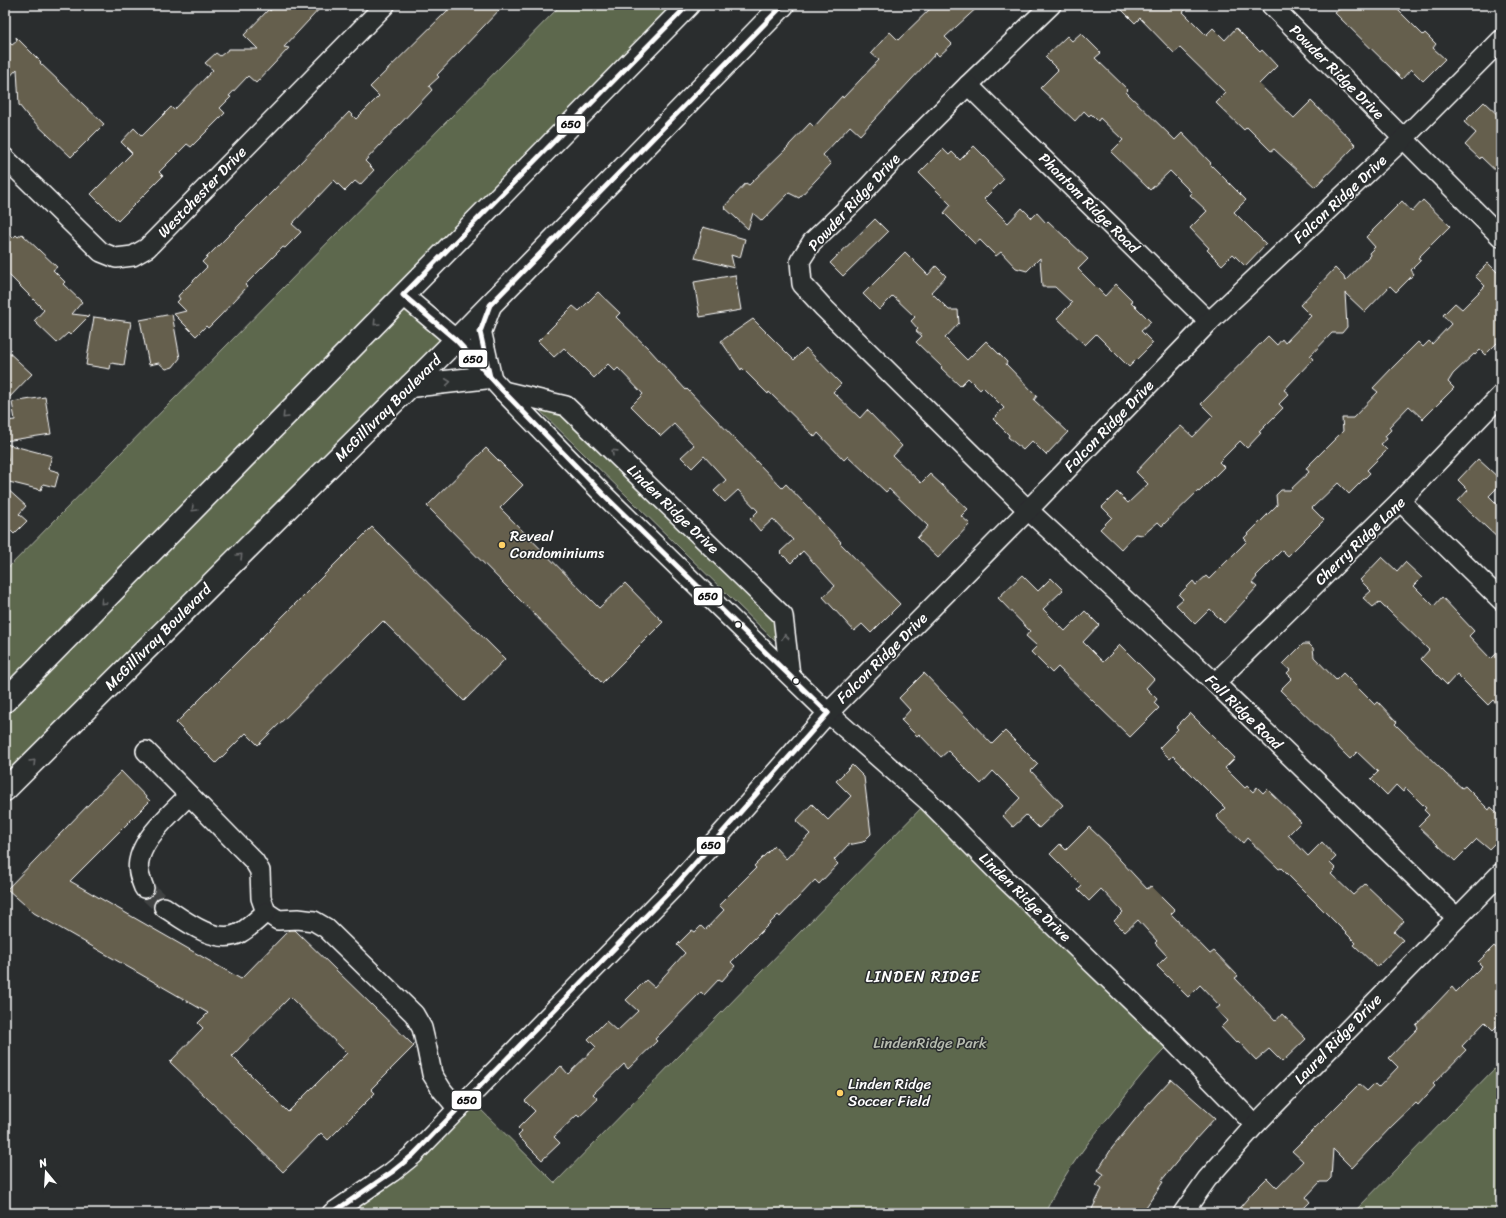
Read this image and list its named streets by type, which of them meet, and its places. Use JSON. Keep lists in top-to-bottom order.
{
  "streets": {
    "main road": ["McGillivray Boulevard"],
    "street": [
      "Powder Ridge Drive",
      "Westchester Drive",
      "Falcon Ridge Drive",
      "Phantom Ridge Road",
      "Linden Ridge Drive",
      "Cherry Ridge Lane",
      "Fall Ridge Road",
      "Laurel Ridge Drive"
    ]
  },
  "crossings": [
    ["Powder Ridge Drive", "Falcon Ridge Drive"],
    ["Powder Ridge Drive", "Phantom Ridge Road"],
    ["Powder Ridge Drive", "Fall Ridge Road"],
    ["Falcon Ridge Drive", "Phantom Ridge Road"],
    ["Falcon Ridge Drive", "Linden Ridge Drive"],
    ["Falcon Ridge Drive", "Fall Ridge Road"],
    ["McGillivray Boulevard", "Linden Ridge Drive"],
    ["Linden Ridge Drive", "Laurel Ridge Drive"],
    ["Cherry Ridge Lane", "Fall Ridge Road"],
    ["Fall Ridge Road", "Laurel Ridge Drive"]
  ],
  "districts": ["LINDEN RIDGE"],
  "parks": ["LindenRidge Park"],
  "places": ["Reveal Condominiums", "Linden Ridge Soccer Field"],
  "lines": ["transit line 650"],
  "north": "top"
}
